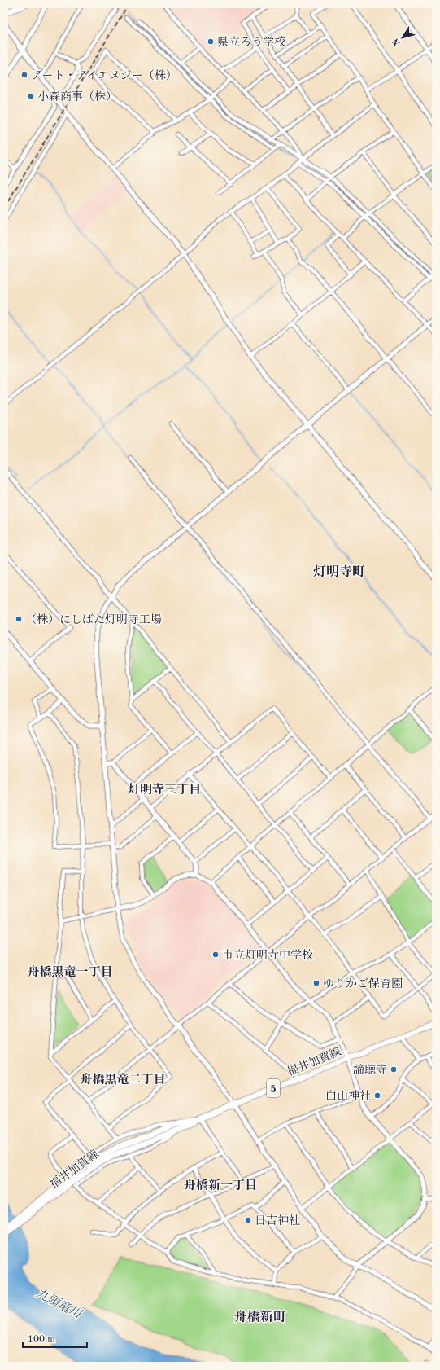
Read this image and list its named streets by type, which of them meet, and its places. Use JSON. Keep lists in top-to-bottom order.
{
  "streets": {
    "main road": ["福井加賀線", "5"]
  },
  "districts": [
    "灯明寺町",
    "灯明寺三丁目",
    "舟橋黒竜一丁目",
    "舟橋黒竜二丁目",
    "舟橋新一丁目",
    "舟橋新町"
  ],
  "water": ["九頭竜川"],
  "places": [
    "県立ろう学校",
    "アート・アイエヌジー（株）",
    "小森商事（株）",
    "（株）にしばた灯明寺工場",
    "市立灯明寺中学校",
    "ゆりかご保育園",
    "諦聴寺",
    "白山神社",
    "日吉神社"
  ],
  "scale_bar": "100 m",
  "north": "bottom left"
}
